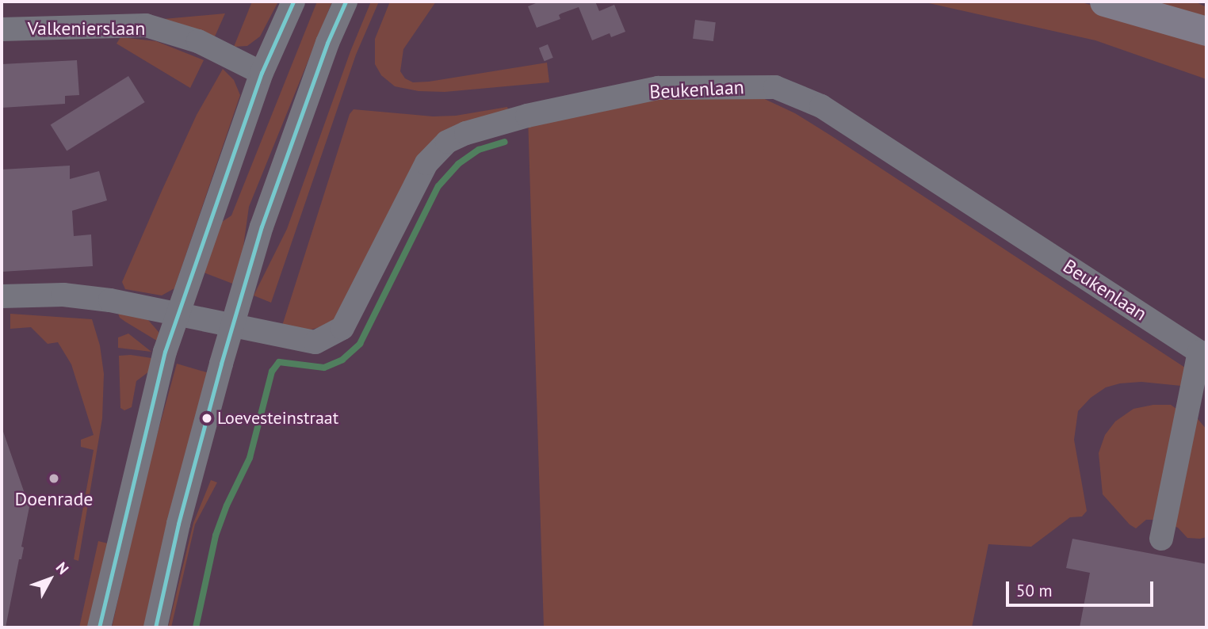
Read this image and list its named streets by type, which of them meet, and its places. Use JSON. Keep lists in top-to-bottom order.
{
  "streets": {
    "street": ["Valkenierslaan", "Beukenlaan"]
  },
  "places": ["Loevesteinstraat", "Doenrade"],
  "scale_bar": "50 m",
  "north": "top right"
}
